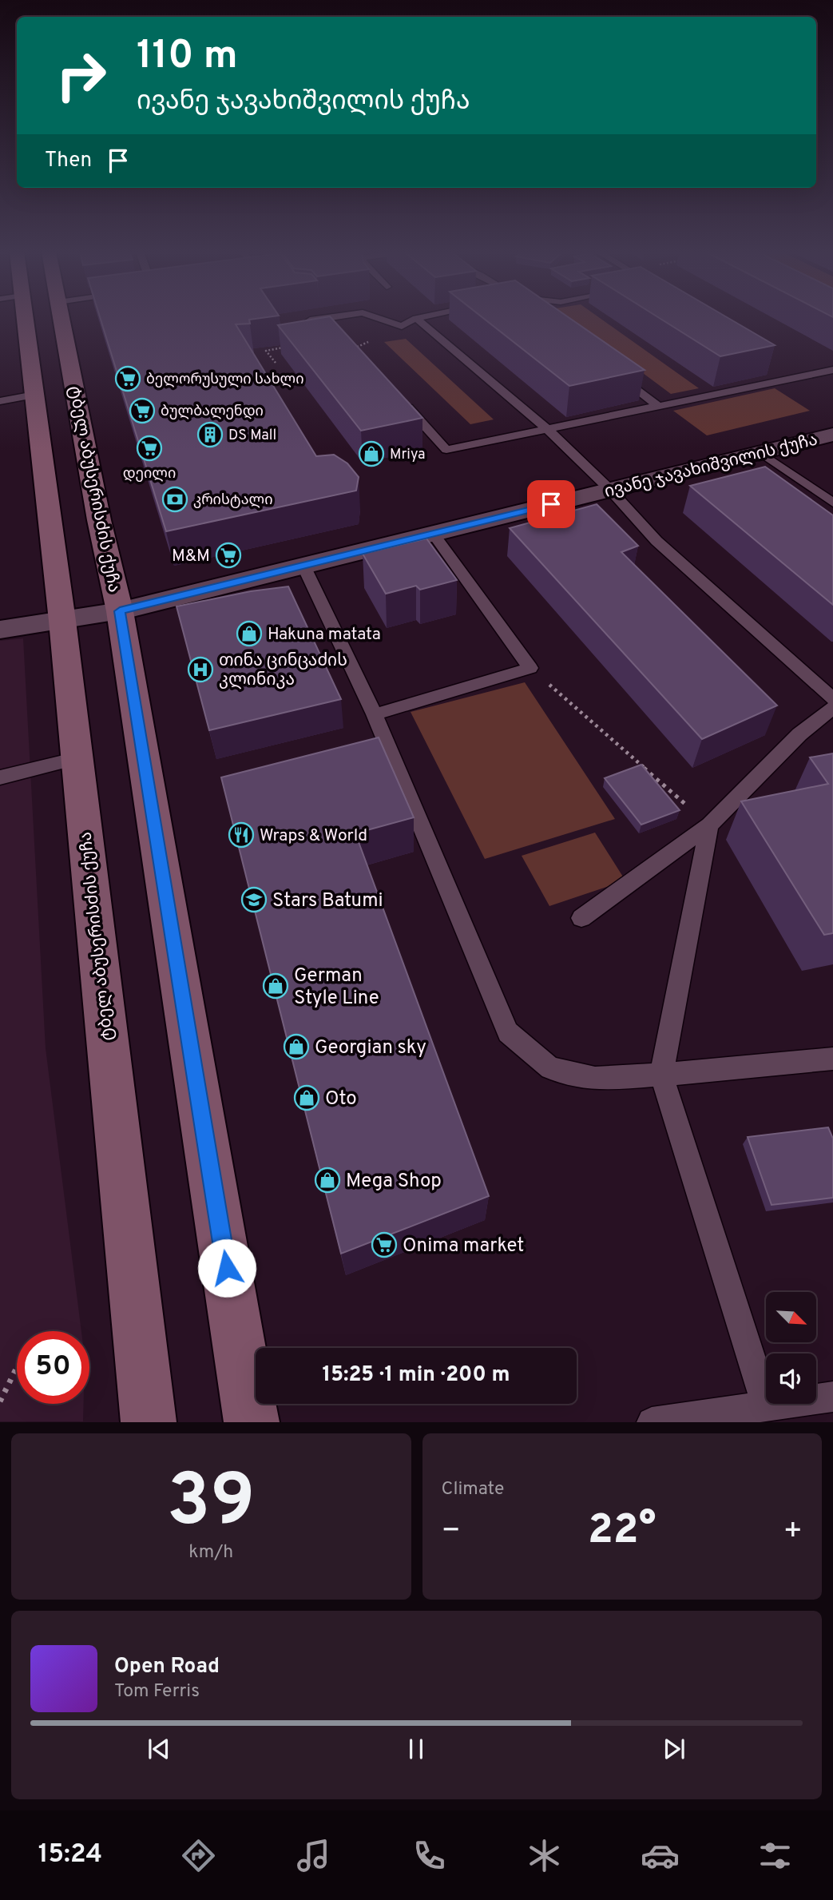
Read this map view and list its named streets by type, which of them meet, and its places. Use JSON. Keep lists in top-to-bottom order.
{
  "streets": {
    "main road": ["ტბელ აბუსერისძის ქუჩა"],
    "street": ["ივანე ჯავახიშვილის ქუჩა"]
  },
  "crossings": [
    ["ივანე ჯავახიშვილის ქუჩა", "ტბელ აბუსერისძის ქუჩა"]
  ],
  "places": {
    "supermarket": [
      "ბელორუსული სახლი",
      "ბულბალენდი",
      "დეილი",
      "M&M",
      "Onima market"
    ],
    "building": ["DS Mall"],
    "shop": [
      "Mriya",
      "Hakuna matata",
      "German Style Line",
      "Georgian sky",
      "Oto",
      "Mega Shop"
    ],
    "bank": ["კრისტალი"],
    "hospital": ["თინა ცინცაძის კლინიკა"],
    "restaurant": ["Wraps & World"],
    "school or university": ["Stars Batumi"]
  },
  "north": "bottom right",
  "page": {
    "turn": ["110 m", "ივანე ჯავახიშვილის ქუჩა"],
    "then": "Then",
    "limit": "50",
    "trip": "15:25 · 1 min · 200 m",
    "tile": [
      ["39", "km/h"],
      "Climate"
    ],
    "heat": ["−", "22°", "+"],
    "song": ["Open Road", "Tom Ferris"],
    "tabs": "15:24"
  }
}
